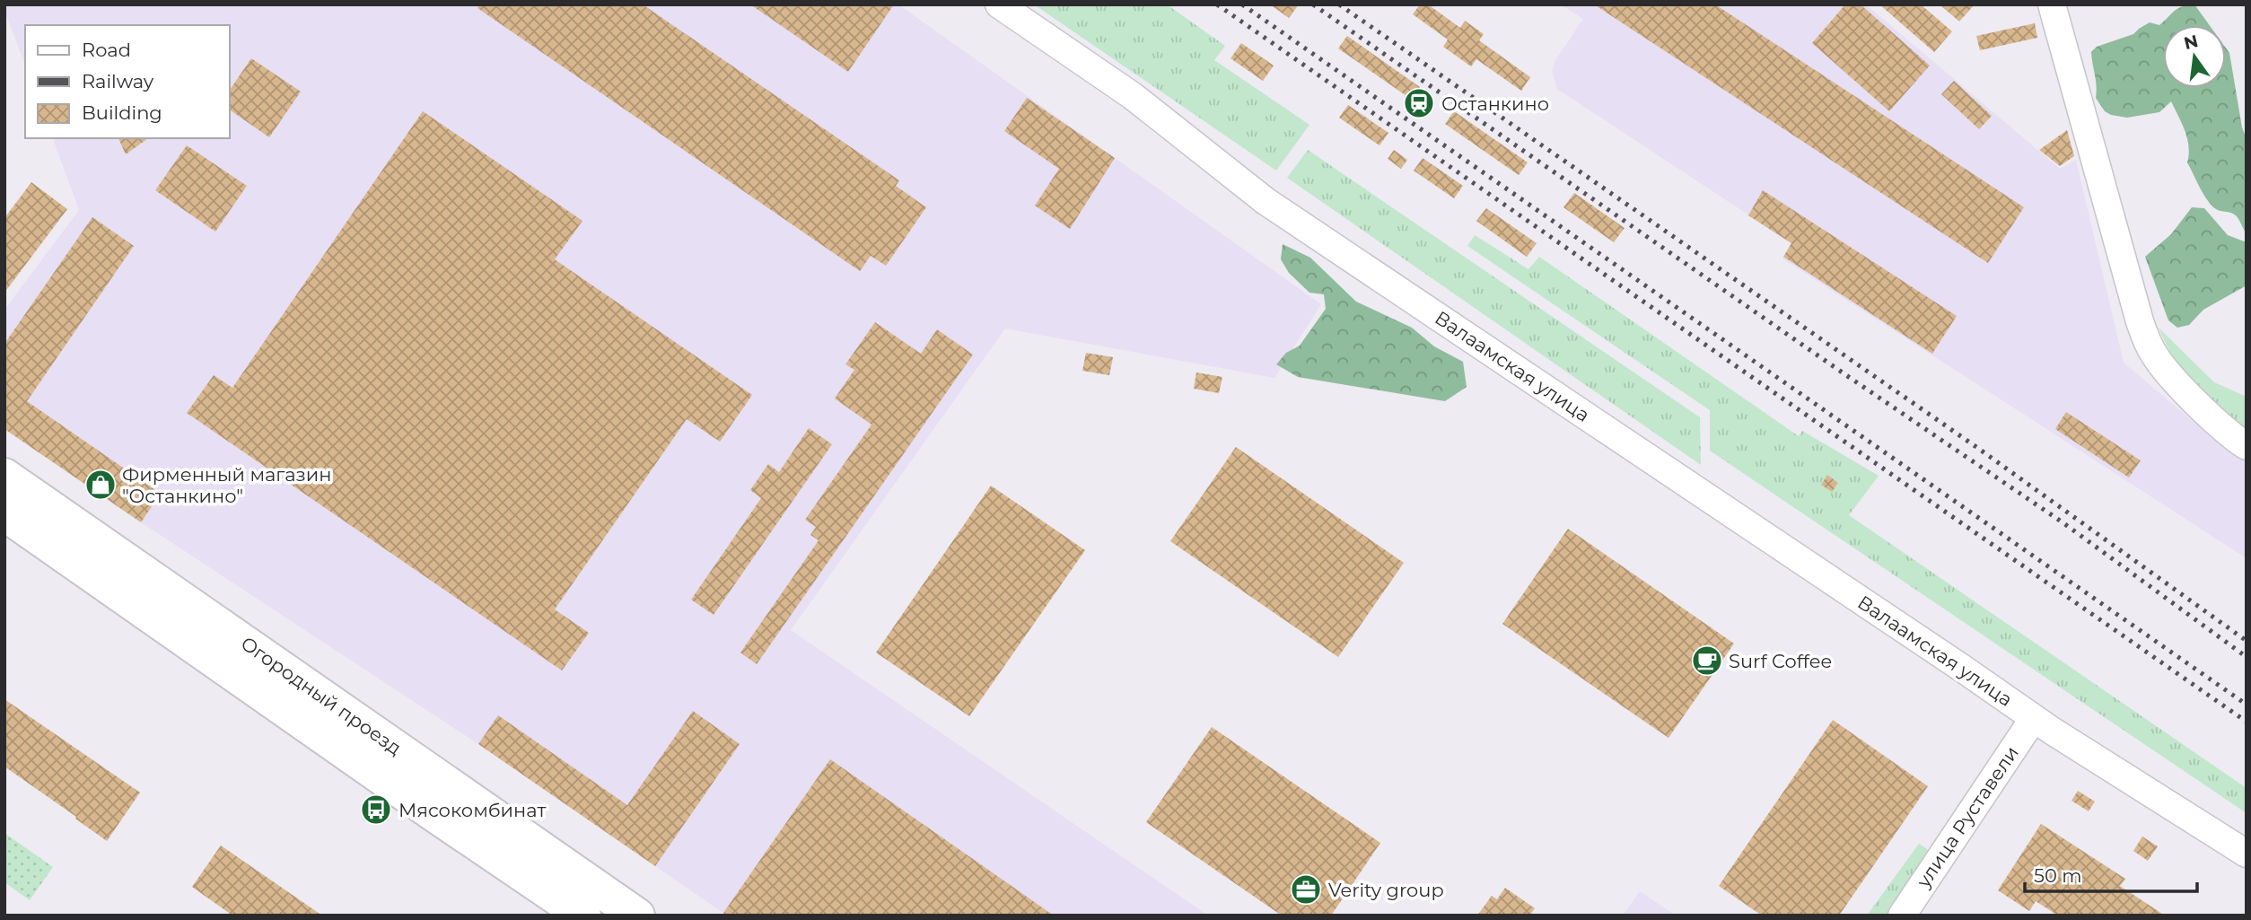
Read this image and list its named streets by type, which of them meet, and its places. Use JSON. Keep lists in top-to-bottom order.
{
  "streets": {
    "main road": ["Огородный проезд"],
    "street": ["Валаамская улица", "улица Руставели"]
  },
  "crossings": [
    ["Валаамская улица", "улица Руставели"]
  ],
  "places": {
    "station": ["Останкино"],
    "shop": ["Фирменный магазин \"Останкино\""],
    "cafe": ["Surf Coffee"],
    "bus stop": ["Мясокомбинат"],
    "office": ["Verity group"]
  },
  "legend": ["Road", "Railway", "Building"],
  "scale_bar": "50 m",
  "north": "top"
}
